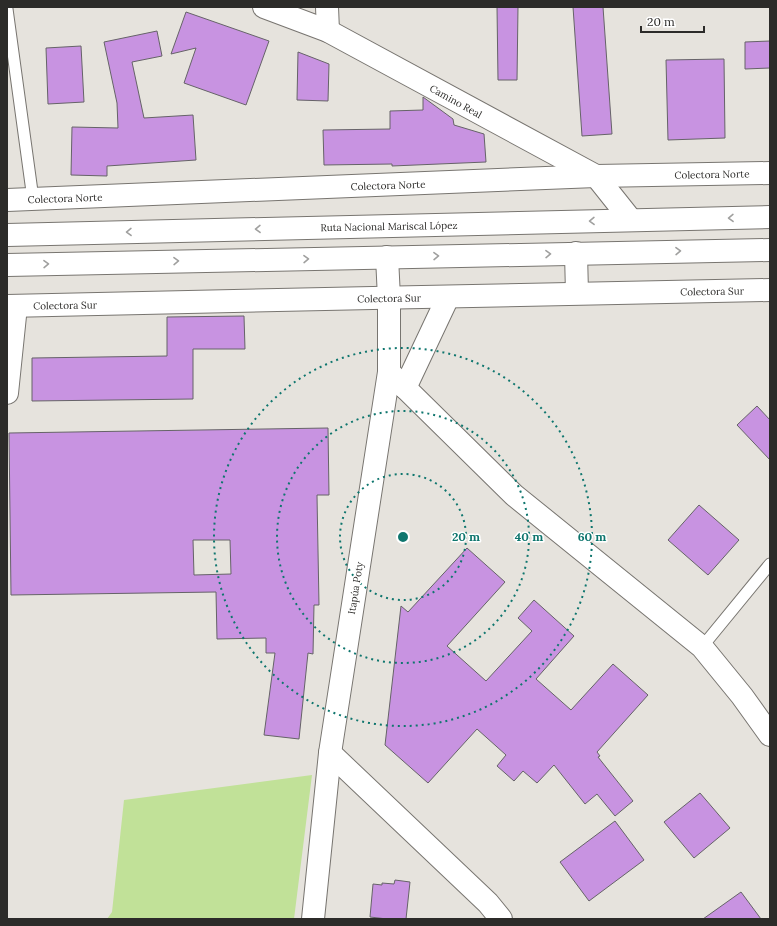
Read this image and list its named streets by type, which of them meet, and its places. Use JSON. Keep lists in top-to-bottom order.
{
  "streets": {
    "main road": [
      "Camino Real",
      "Colectora Norte",
      "Ruta Nacional Mariscal López",
      "Colectora Sur",
      "Itapúa Poty"
    ]
  },
  "crossings": [
    ["Camino Real", "Colectora Norte"],
    ["Camino Real", "Ruta Nacional Mariscal López"],
    ["Colectora Sur", "Itapúa Poty"]
  ],
  "scale_bar": "20 m",
  "rings": ["20 m", "40 m", "60 m"]
}
